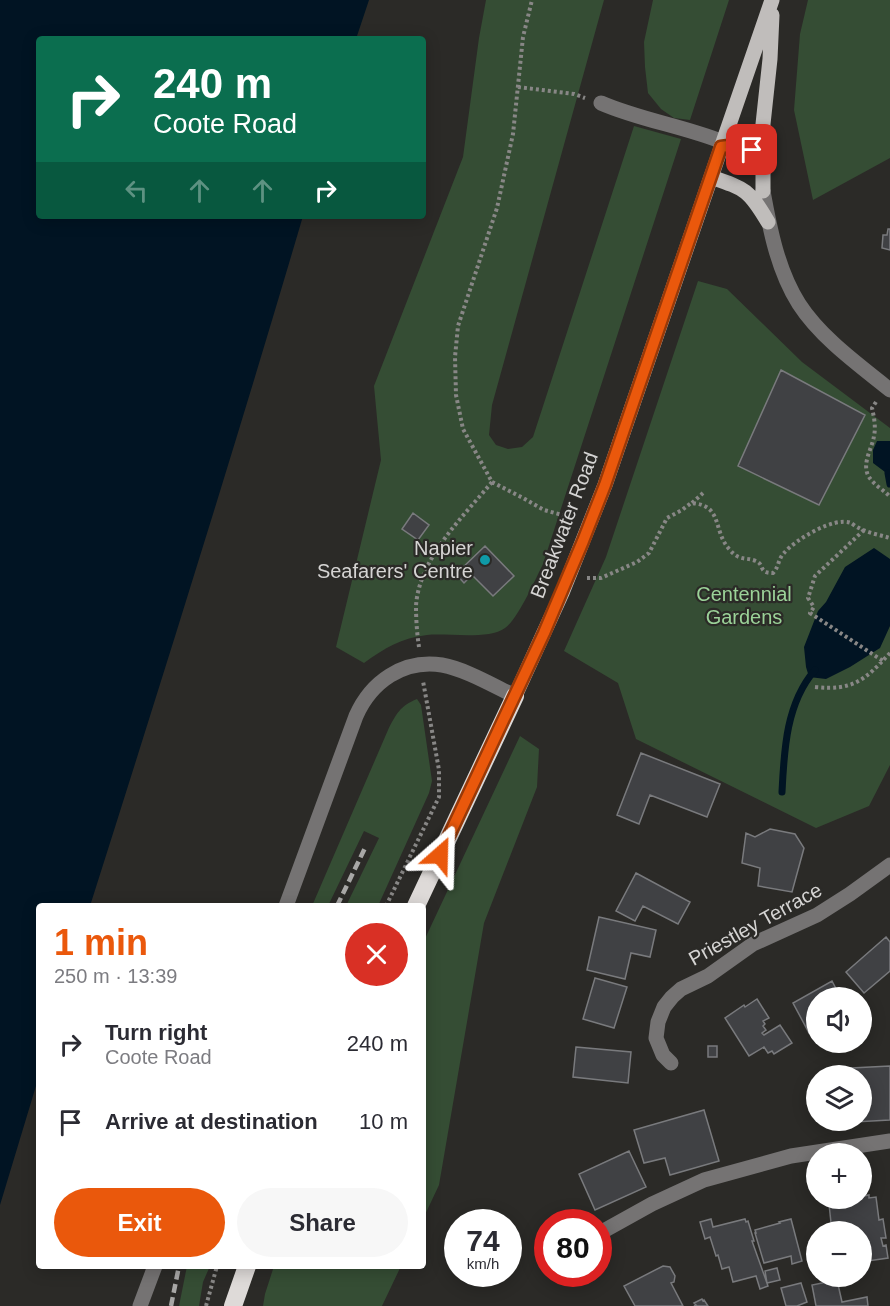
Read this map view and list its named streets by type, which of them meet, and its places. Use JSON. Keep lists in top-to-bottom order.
{
  "streets": {
    "highway": ["Breakwater Road"],
    "street": ["Priestley Terrace"]
  },
  "parks": ["Centennial Gardens"],
  "places": ["Napier Seafarers' Centre"],
  "page": {
    "turn": ["240 m", "Coote Road"],
    "heading": ["1 min", "250 m · 13:39"],
    "map_buttons": ["+", "−"],
    "list": [
      {
        "name": "Turn right",
        "note": "Coote Road",
        "value": "240 m"
      },
      {
        "name": "Arrive at destination",
        "value": "10 m"
      }
    ],
    "buttons": ["Exit", "Share"],
    "speed": "74 km/h",
    "limit": "80"
  }
}
